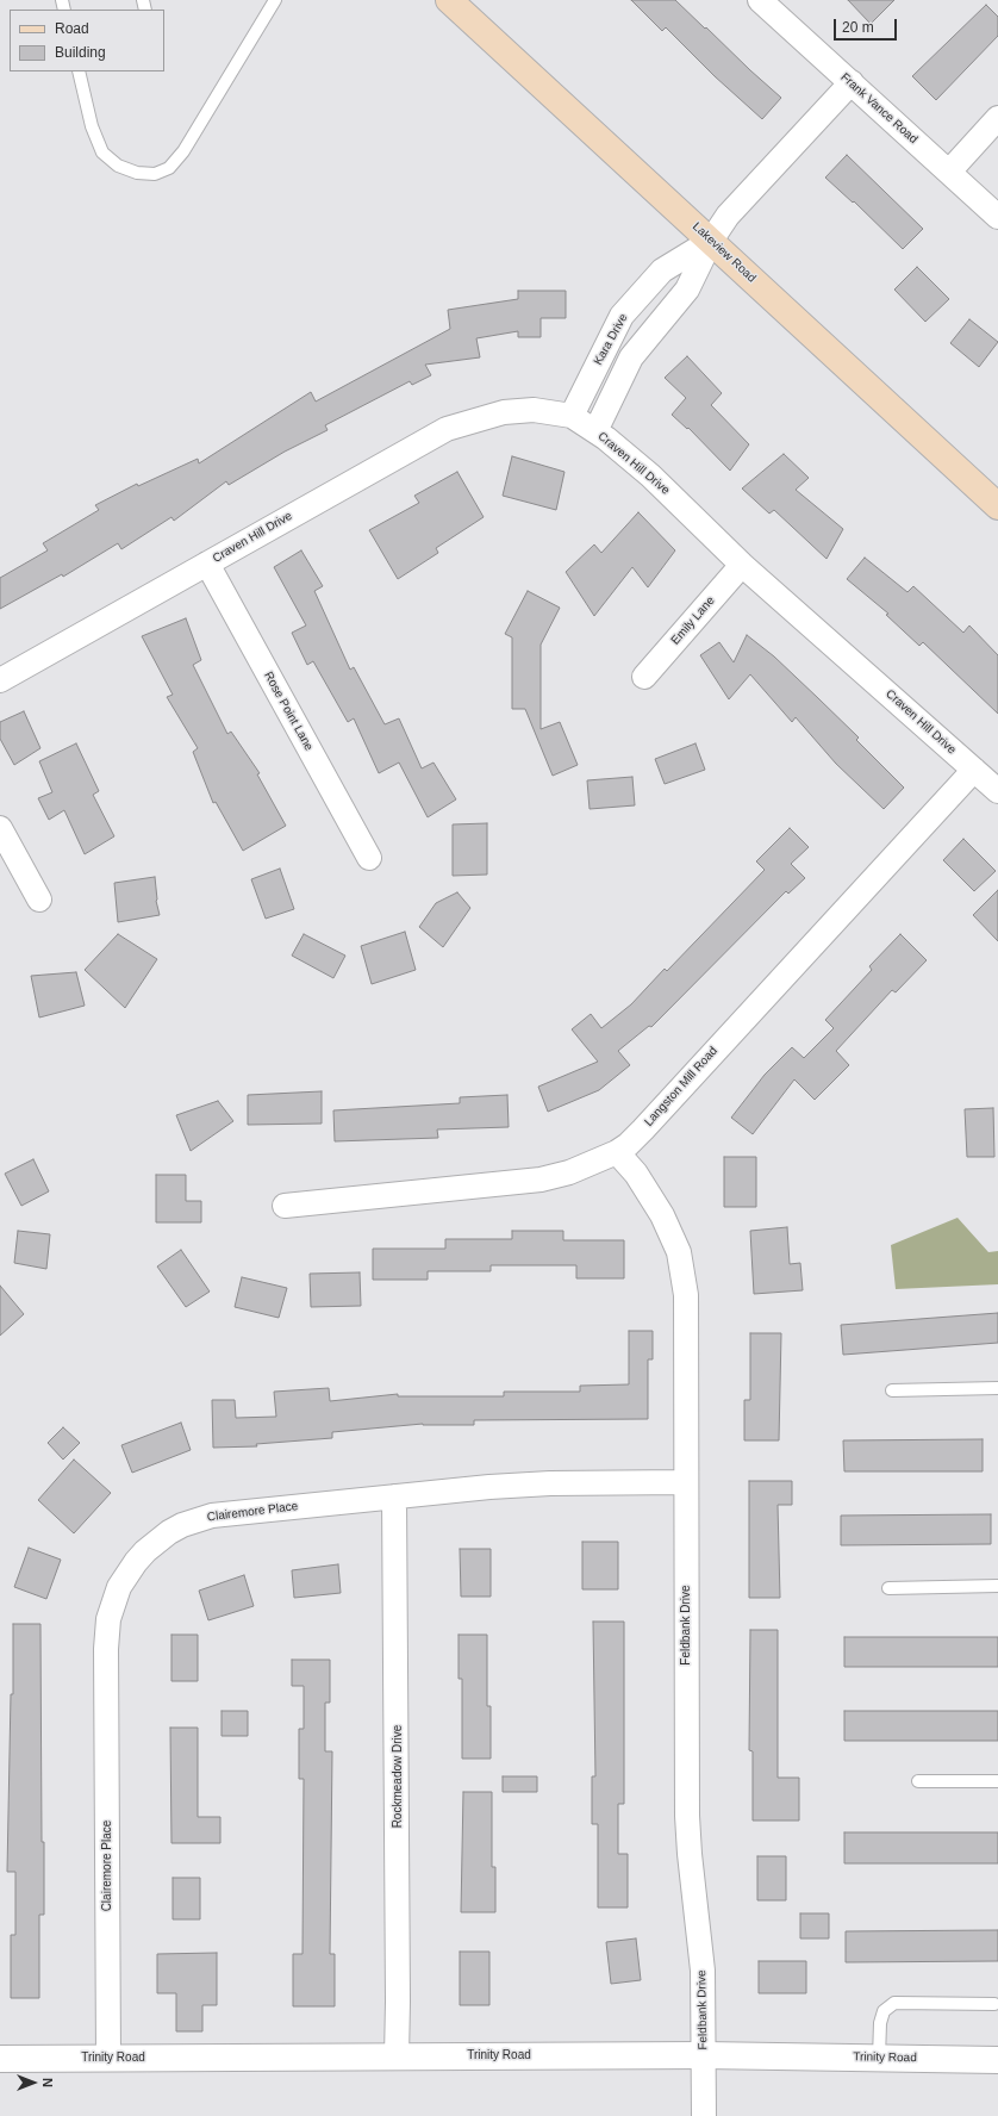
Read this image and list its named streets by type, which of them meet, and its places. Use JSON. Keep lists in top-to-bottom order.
{
  "streets": {
    "main road": ["Lakeview Road"],
    "street": [
      "Frank Vance Road",
      "Kara Drive",
      "Craven Hill Drive",
      "Emily Lane",
      "Rose Point Lane",
      "Langston Mill Road",
      "Clairemore Place",
      "Feldbank Drive",
      "Rockmeadow Drive",
      "Trinity Road"
    ]
  },
  "crossings": [
    ["Frank Vance Road", "Kara Drive"],
    ["Lakeview Road", "Kara Drive"],
    ["Kara Drive", "Craven Hill Drive"],
    ["Craven Hill Drive", "Emily Lane"],
    ["Craven Hill Drive", "Rose Point Lane"],
    ["Craven Hill Drive", "Langston Mill Road"],
    ["Langston Mill Road", "Feldbank Drive"],
    ["Clairemore Place", "Feldbank Drive"],
    ["Clairemore Place", "Rockmeadow Drive"],
    ["Clairemore Place", "Trinity Road"],
    ["Feldbank Drive", "Trinity Road"],
    ["Rockmeadow Drive", "Trinity Road"]
  ],
  "legend": ["Road", "Building"],
  "scale_bar": "20 m",
  "north": "right"
}
